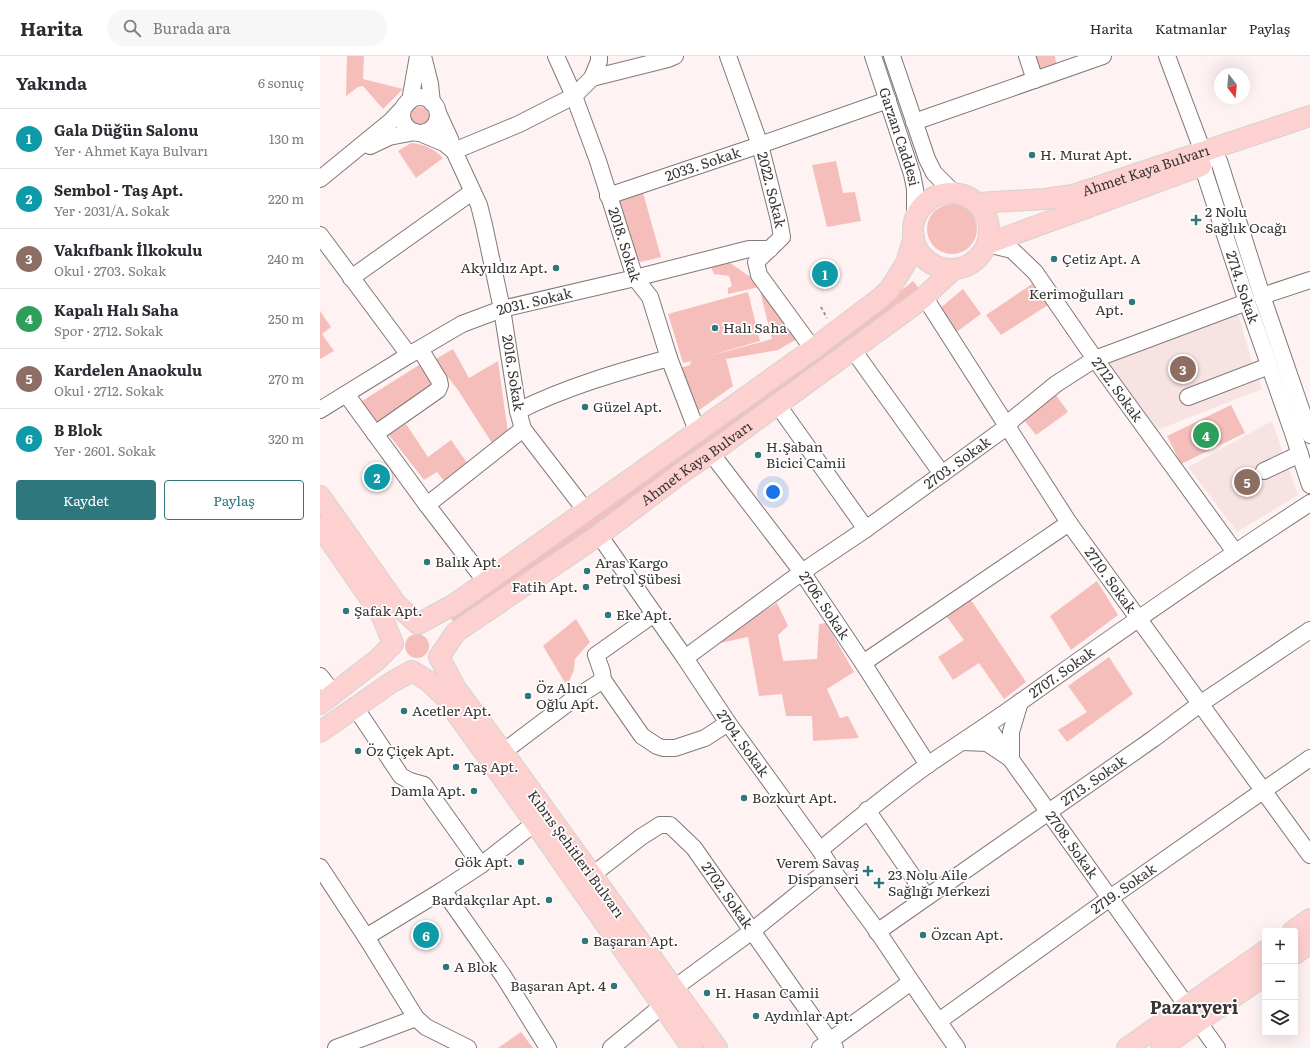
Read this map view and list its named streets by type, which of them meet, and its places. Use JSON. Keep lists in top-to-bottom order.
{
  "streets": {
    "main road": ["Ahmet Kaya Bulvarı", "Kıbrıs Şehitleri Bulvarı"],
    "street": [
      "Garzan Caddesi",
      "2033. Sokak",
      "2022. Sokak",
      "2018. Sokak",
      "2714. Sokak",
      "2031. Sokak",
      "2016. Sokak",
      "2712. Sokak",
      "2703. Sokak",
      "2710. Sokak",
      "2706. Sokak",
      "2707. Sokak",
      "2704. Sokak",
      "2713. Sokak",
      "2708. Sokak",
      "2719. Sokak",
      "2702. Sokak"
    ]
  },
  "crossings": [
    ["Garzan Caddesi", "2033. Sokak"],
    ["Garzan Caddesi", "Ahmet Kaya Bulvarı"],
    ["Garzan Caddesi", "2712. Sokak"],
    ["2033. Sokak", "2022. Sokak"],
    ["2033. Sokak", "2018. Sokak"],
    ["Ahmet Kaya Bulvarı", "2022. Sokak"],
    ["Ahmet Kaya Bulvarı", "2018. Sokak"],
    ["Ahmet Kaya Bulvarı", "2714. Sokak"],
    ["Ahmet Kaya Bulvarı", "2016. Sokak"],
    ["Ahmet Kaya Bulvarı", "2712. Sokak"],
    ["Ahmet Kaya Bulvarı", "2710. Sokak"],
    ["Ahmet Kaya Bulvarı", "2706. Sokak"],
    ["Ahmet Kaya Bulvarı", "2704. Sokak"],
    ["Ahmet Kaya Bulvarı", "Kıbrıs Şehitleri Bulvarı"],
    ["2022. Sokak", "2031. Sokak"],
    ["2018. Sokak", "2031. Sokak"],
    ["2714. Sokak", "2703. Sokak"],
    ["2031. Sokak", "2016. Sokak"],
    ["2712. Sokak", "2703. Sokak"],
    ["2712. Sokak", "2707. Sokak"],
    ["2703. Sokak", "2710. Sokak"],
    ["2703. Sokak", "2706. Sokak"],
    ["2703. Sokak", "2704. Sokak"],
    ["2710. Sokak", "2707. Sokak"],
    ["2710. Sokak", "2713. Sokak"],
    ["2710. Sokak", "2719. Sokak"],
    ["2706. Sokak", "2707. Sokak"],
    ["2707. Sokak", "2704. Sokak"],
    ["2707. Sokak", "2708. Sokak"],
    ["2704. Sokak", "2713. Sokak"],
    ["2704. Sokak", "2719. Sokak"],
    ["2713. Sokak", "2708. Sokak"],
    ["2708. Sokak", "2719. Sokak"],
    ["Kıbrıs Şehitleri Bulvarı", "2702. Sokak"]
  ],
  "districts": ["Pazaryeri"],
  "places": {
    "other": [
      "H. Murat Apt.",
      "Çetiz Apt. A",
      "Akyıldız Apt.",
      "Kerimoğulları Apt.",
      "Halı Saha",
      "Güzel Apt.",
      "H.Şaban Bicici Camii",
      "Balık Apt.",
      "Aras Kargo Petrol Şübesi",
      "Fatih Apt.",
      "Şafak Apt.",
      "Eke Apt.",
      "Öz Alıcı Oğlu Apt.",
      "Acetler Apt.",
      "Öz Çiçek Apt.",
      "Taş Apt.",
      "Damla Apt.",
      "Bozkurt Apt.",
      "Gök Apt.",
      "Bardakçılar Apt.",
      "Özcan Apt.",
      "Başaran Apt.",
      "A Blok",
      "Başaran Apt. 4",
      "H. Hasan Camii",
      "Aydınlar Apt."
    ],
    "health": ["2 Nolu Sağlık Ocağı", "Verem Savaş Dispanseri", "23 Nolu Aile Sağlığı Merkezi"]
  },
  "north": "bottom",
  "page": {
    "header": "Harita",
    "search": "Burada ara",
    "nav": ["Harita", "Katmanlar", "Paylaş"],
    "heading": ["Yakında", "6 sonuç"],
    "list": [
      {
        "mark": "1",
        "name": "Gala Düğün Salonu",
        "note": "Yer · Ahmet Kaya Bulvarı",
        "value": "130 m"
      },
      {
        "mark": "2",
        "name": "Sembol - Taş Apt.",
        "note": "Yer · 2031/A. Sokak",
        "value": "220 m"
      },
      {
        "mark": "3",
        "name": "Vakıfbank İlkokulu",
        "note": "Okul · 2703. Sokak",
        "value": "240 m"
      },
      {
        "mark": "4",
        "name": "Kapalı Halı Saha",
        "note": "Spor · 2712. Sokak",
        "value": "250 m"
      },
      {
        "mark": "5",
        "name": "Kardelen Anaokulu",
        "note": "Okul · 2712. Sokak",
        "value": "270 m"
      },
      {
        "mark": "6",
        "name": "B Blok",
        "note": "Yer · 2601. Sokak",
        "value": "320 m"
      }
    ],
    "pins": [
      "1",
      "3",
      "4",
      "2",
      "5",
      "6"
    ],
    "buttons": ["Kaydet", "Paylaş"],
    "map_buttons": ["+", "−"]
  }
}
